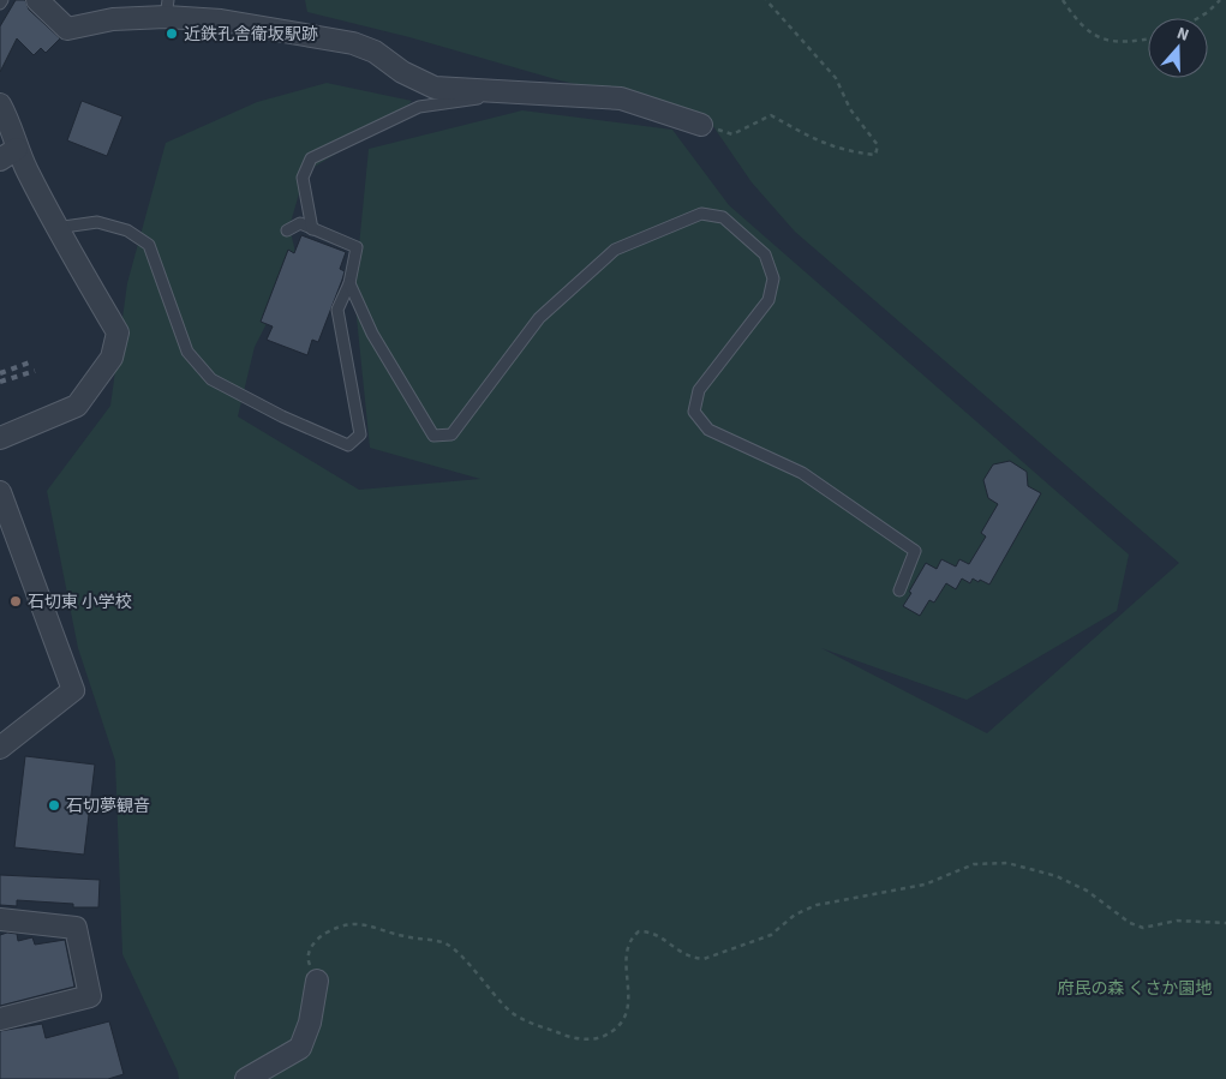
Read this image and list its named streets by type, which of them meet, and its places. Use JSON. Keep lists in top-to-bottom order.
{
  "parks": ["府民の森 くさか園地"],
  "places": ["近鉄孔舎衛坂駅跡", "石切東 小学校", "石切夢観音"],
  "north": "top"
}
